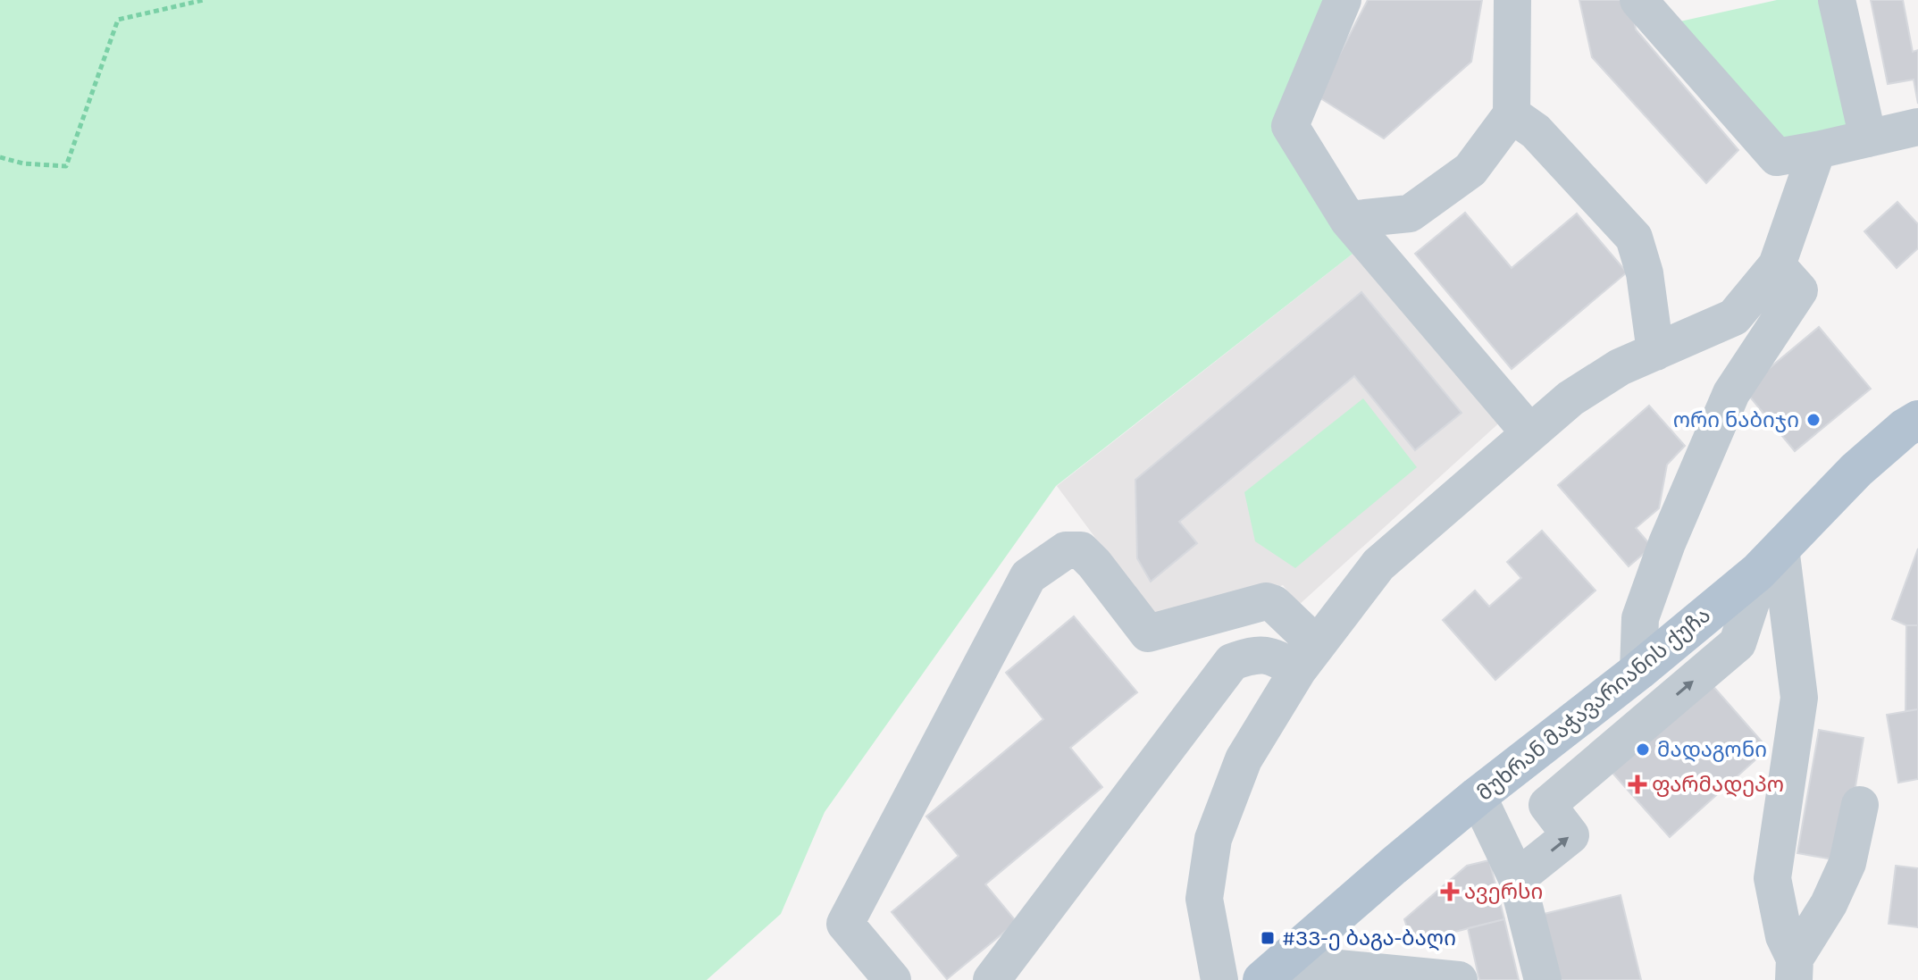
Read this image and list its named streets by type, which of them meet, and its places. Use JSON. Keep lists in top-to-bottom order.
{
  "streets": {
    "main road": ["მუხრან მაჭავარიანის ქუჩა"]
  },
  "places": {
    "other": ["ორი ნაბიჯი", "მადაგონი"],
    "health": ["ფარმადეპო", "ავერსი"],
    "transit": ["#33-ე ბაგა-ბაღი"]
  }
}
